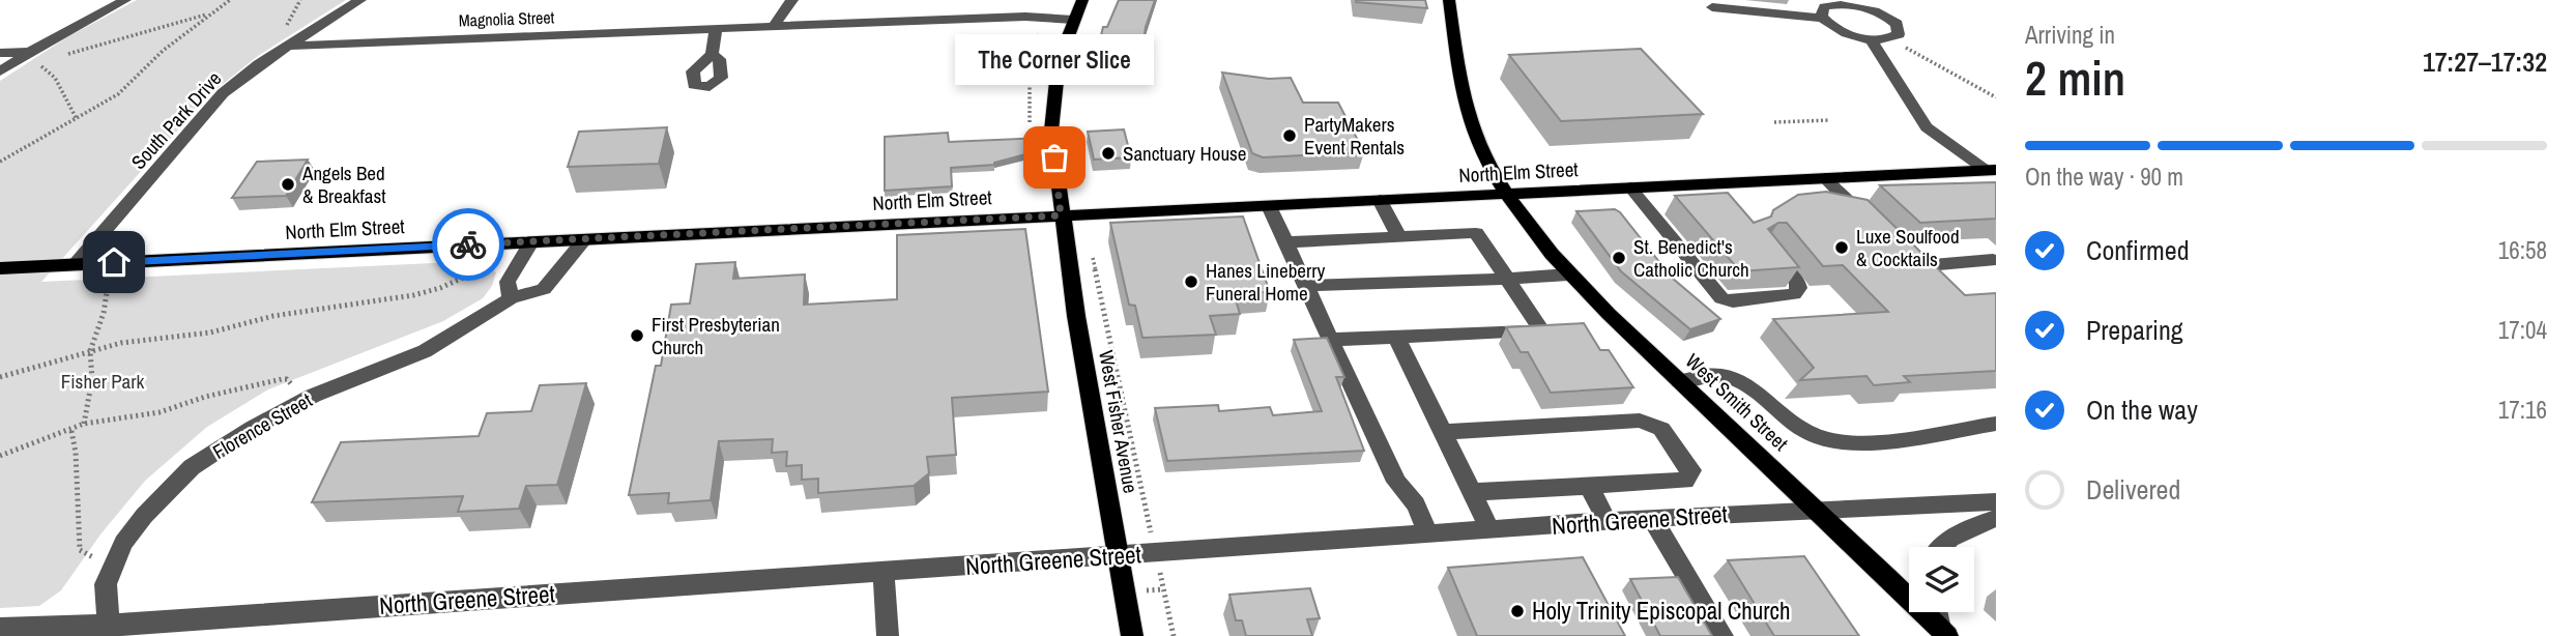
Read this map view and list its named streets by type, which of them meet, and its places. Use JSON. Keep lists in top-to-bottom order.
{
  "streets": {
    "main road": ["North Elm Street", "West Smith Street", "West Fisher Avenue"],
    "street": [
      "Magnolia Street",
      "South Park Drive",
      "Florence Street",
      "North Greene Street"
    ]
  },
  "crossings": [
    ["Magnolia Street", "South Park Drive"],
    ["Magnolia Street", "West Fisher Avenue"],
    ["South Park Drive", "North Elm Street"],
    ["North Elm Street", "West Smith Street"],
    ["North Elm Street", "West Fisher Avenue"],
    ["North Elm Street", "Florence Street"],
    ["West Smith Street", "North Greene Street"],
    ["West Fisher Avenue", "North Greene Street"],
    ["Florence Street", "North Greene Street"]
  ],
  "parks": ["Fisher Park"],
  "places": [
    "PartyMakers Event Rentals",
    "Sanctuary House",
    "The Corner Slice",
    "Angels Bed & Breakfast",
    "Luxe Soulfood & Cocktails",
    "St. Benedict's Catholic Church",
    "Hanes Lineberry Funeral Home",
    "First Presbyterian Church",
    "Holy Trinity Episcopal Church"
  ],
  "page": {
    "heading": ["2 min", "Arriving in", "17:27–17:32"],
    "bubble": "The Corner Slice",
    "bar": "On the way · 90 m",
    "list": [
      ["Confirmed", "16:58"],
      ["Preparing", "17:04"],
      ["On the way", "17:16"],
      "Delivered"
    ]
  }
}
